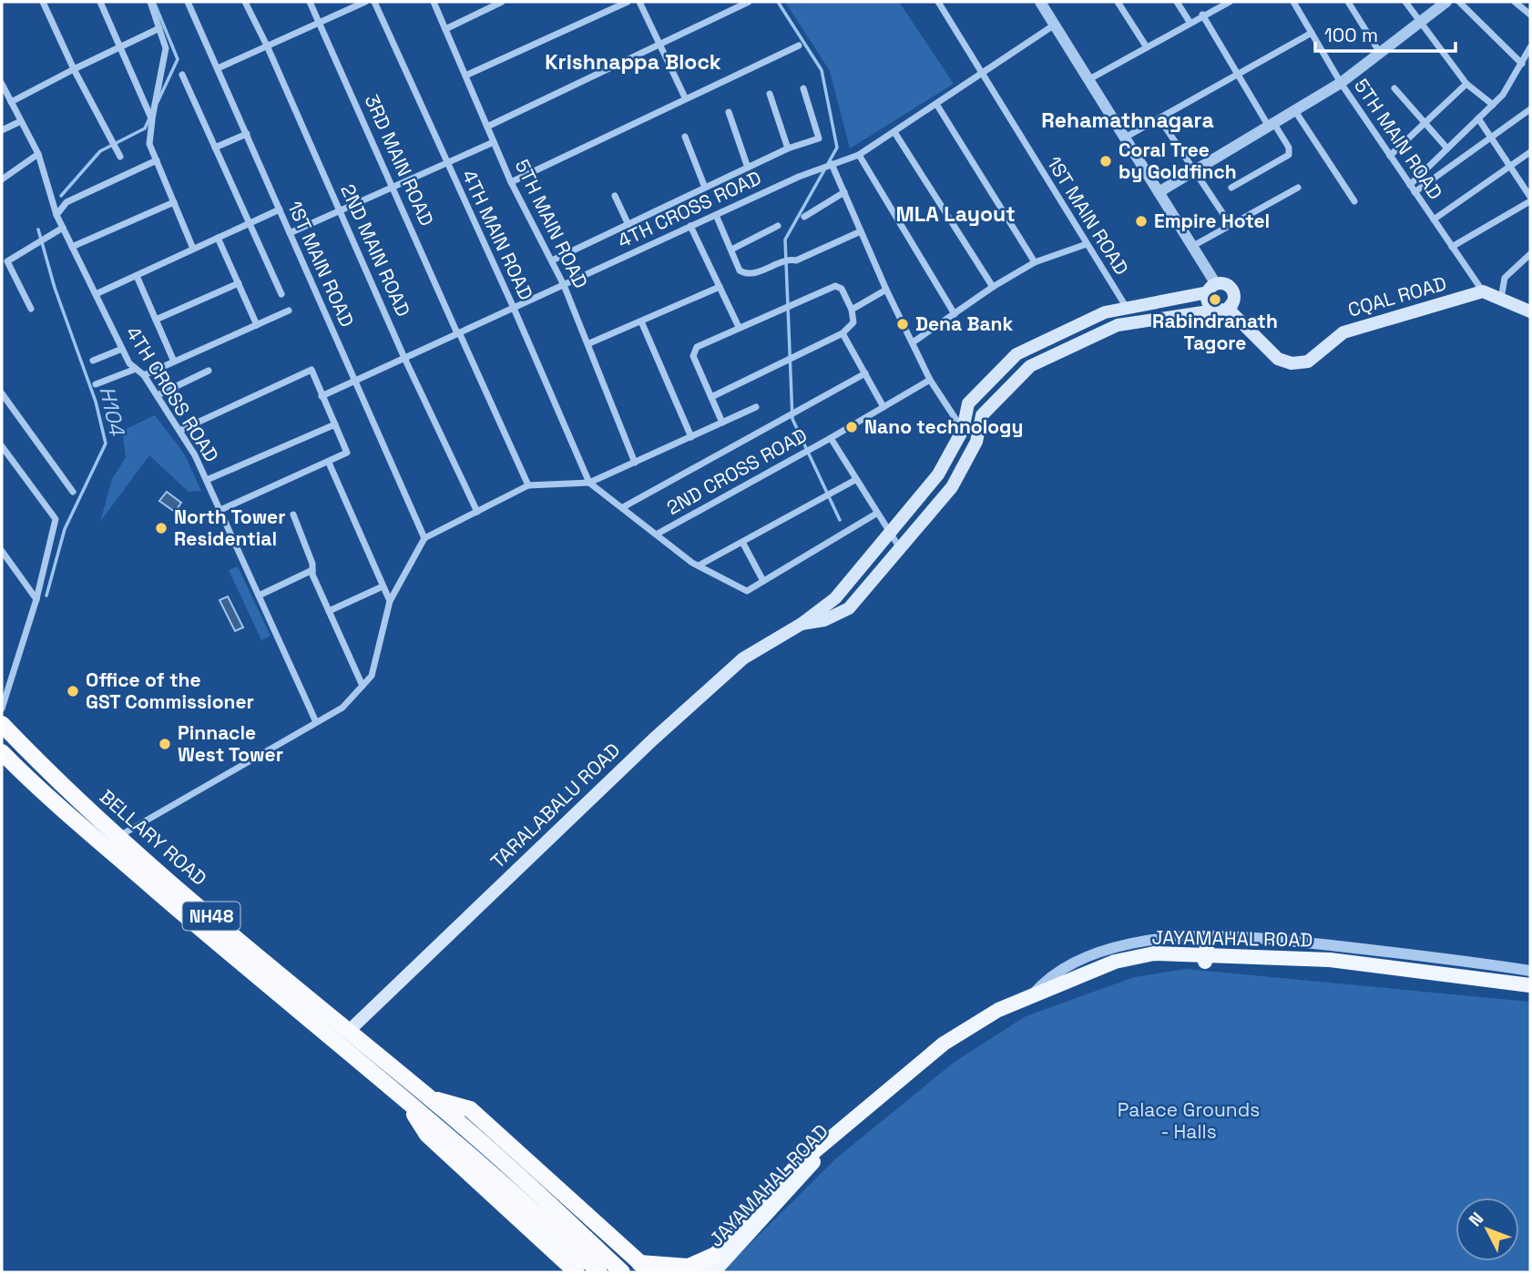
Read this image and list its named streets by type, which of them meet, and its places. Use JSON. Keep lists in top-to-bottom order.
{
  "streets": {
    "highway": ["BELLARY ROAD", "NH48"],
    "main road": ["CQAL ROAD", "TARALABALU ROAD", "JAYAMAHAL ROAD"],
    "street": [
      "5TH MAIN ROAD",
      "3RD MAIN ROAD",
      "4TH CROSS ROAD",
      "1ST MAIN ROAD",
      "4TH MAIN ROAD",
      "2ND MAIN ROAD",
      "2ND CROSS ROAD"
    ]
  },
  "crossings": [
    ["5TH MAIN ROAD", "4TH CROSS ROAD"],
    ["5TH MAIN ROAD", "CQAL ROAD"],
    ["3RD MAIN ROAD", "4TH CROSS ROAD"],
    ["4TH CROSS ROAD", "1ST MAIN ROAD"],
    ["4TH CROSS ROAD", "4TH MAIN ROAD"],
    ["4TH CROSS ROAD", "2ND MAIN ROAD"],
    ["1ST MAIN ROAD", "TARALABALU ROAD"],
    ["CQAL ROAD", "TARALABALU ROAD"],
    ["2ND CROSS ROAD", "TARALABALU ROAD"],
    ["TARALABALU ROAD", "BELLARY ROAD"],
    ["BELLARY ROAD", "NH48"]
  ],
  "districts": ["Krishnappa Block", "Rehamathnagara", "MLA Layout"],
  "water": ["H104"],
  "parks": ["Palace Grounds - Halls"],
  "places": [
    "Coral Tree by Goldfinch",
    "Empire Hotel",
    "Rabindranath Tagore",
    "Dena Bank",
    "Nano technology",
    "North Tower Residential",
    "Office of the GST Commissioner",
    "Pinnacle West Tower"
  ],
  "scale_bar": "100 m",
  "north": "top left"
}
